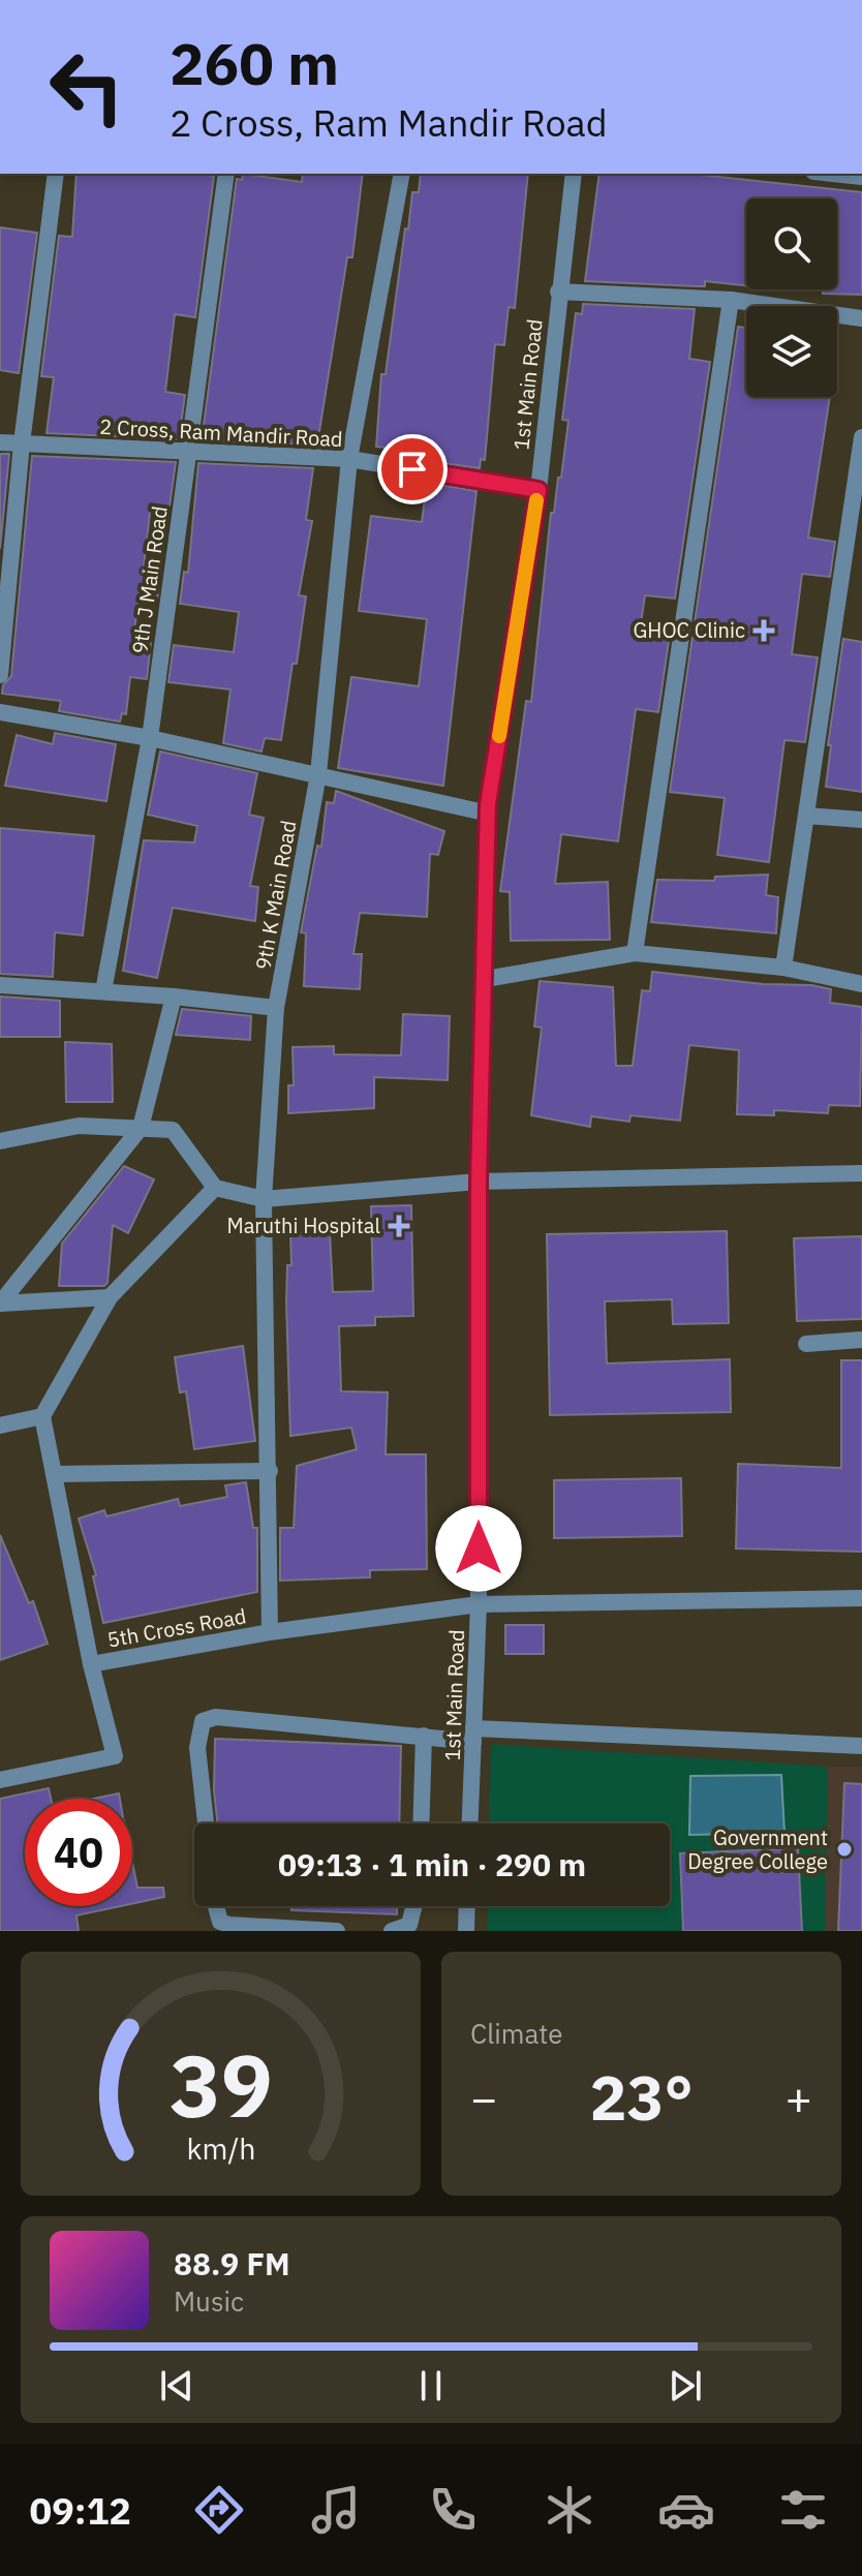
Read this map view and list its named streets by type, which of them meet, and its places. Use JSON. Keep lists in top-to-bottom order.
{
  "streets": {
    "street": [
      "1st Main Road",
      "2 Cross, Ram Mandir Road",
      "9th J Main Road",
      "9th K Main Road",
      "5th Cross Road"
    ]
  },
  "crossings": [
    ["1st Main Road", "2 Cross, Ram Mandir Road"],
    ["1st Main Road", "5th Cross Road"],
    ["2 Cross, Ram Mandir Road", "9th J Main Road"],
    ["2 Cross, Ram Mandir Road", "9th K Main Road"],
    ["9th K Main Road", "5th Cross Road"]
  ],
  "places": {
    "health": ["GHOC Clinic", "Maruthi Hospital"],
    "other": ["Government Degree College"]
  },
  "page": {
    "turn": ["260 m", "2 Cross, Ram Mandir Road"],
    "limit": "40",
    "trip": "09:13 · 1 min · 290 m",
    "tile": "Climate",
    "heat": ["−", "23°", "+"],
    "song": ["88.9 FM", "Music"],
    "tabs": "09:12",
    "gauge": ["39", "km/h"]
  }
}
